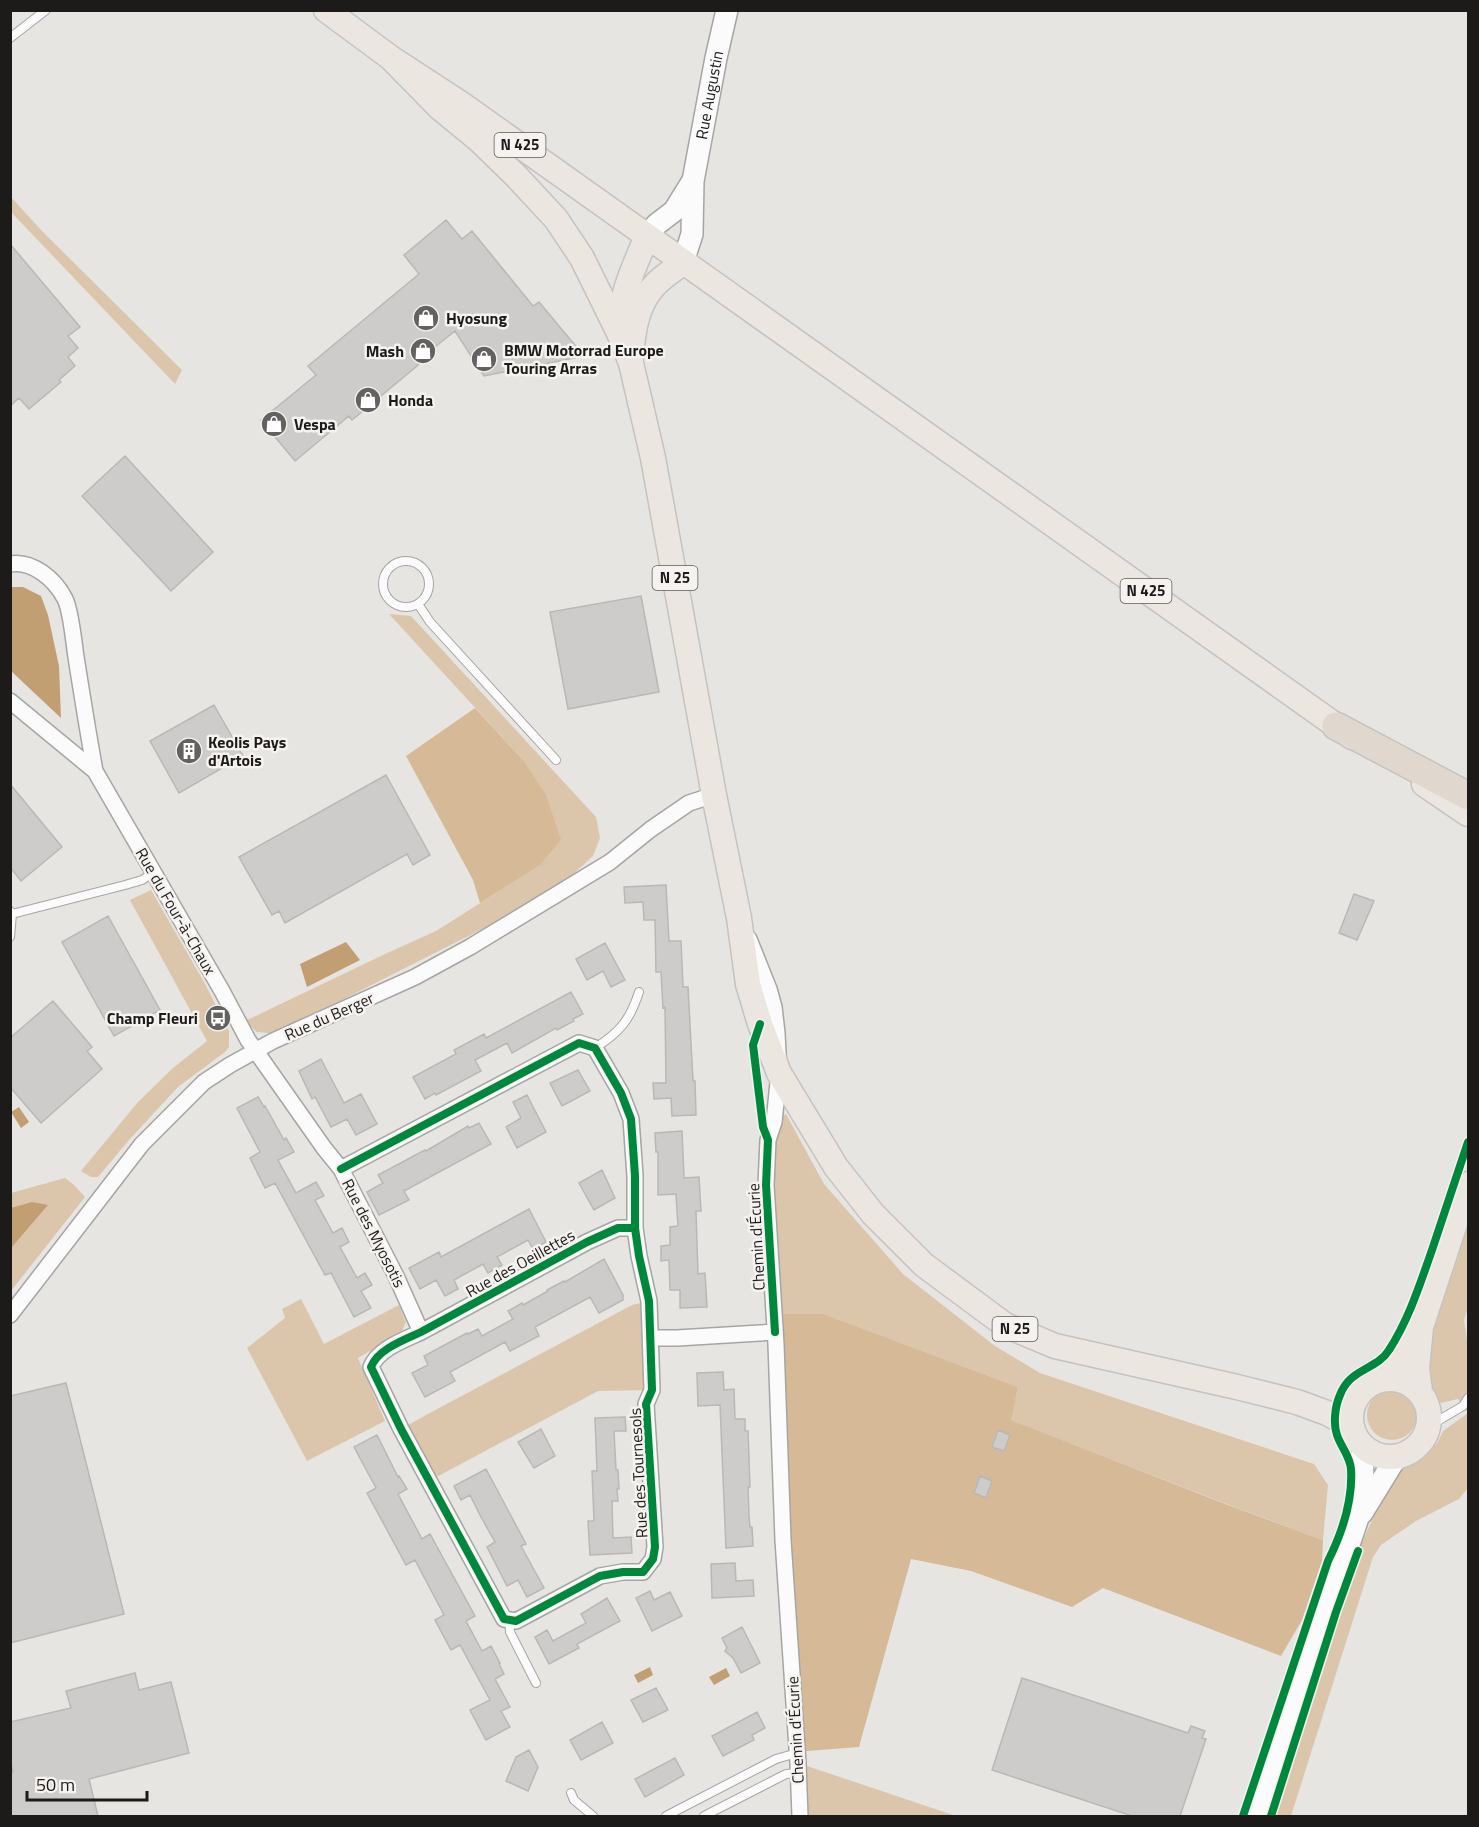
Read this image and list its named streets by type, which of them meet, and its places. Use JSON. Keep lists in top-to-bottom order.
{
  "streets": {
    "main road": ["Rue Augustin", "N 425", "N 25"],
    "street": [
      "Rue du Four-à-Chaux",
      "Rue du Berger",
      "Rue des Myosotis",
      "Chemin d'Écurie",
      "Rue des Oeillettes",
      "Rue des Tournesols"
    ]
  },
  "crossings": [
    ["N 425", "N 25"],
    ["N 25", "Rue du Berger"],
    ["N 25", "Chemin d'Écurie"],
    ["Rue du Four-à-Chaux", "Rue du Berger"],
    ["Rue du Four-à-Chaux", "Rue des Myosotis"],
    ["Rue du Berger", "Rue des Myosotis"],
    ["Rue des Myosotis", "Rue des Oeillettes"],
    ["Rue des Oeillettes", "Rue des Tournesols"]
  ],
  "places": {
    "shop": [
      "Hyosung",
      "Mash",
      "BMW Motorrad Europe Touring Arras",
      "Honda",
      "Vespa"
    ],
    "building": ["Keolis Pays d'Artois"],
    "bus stop": ["Champ Fleuri"]
  },
  "scale_bar": "50 m"
}
